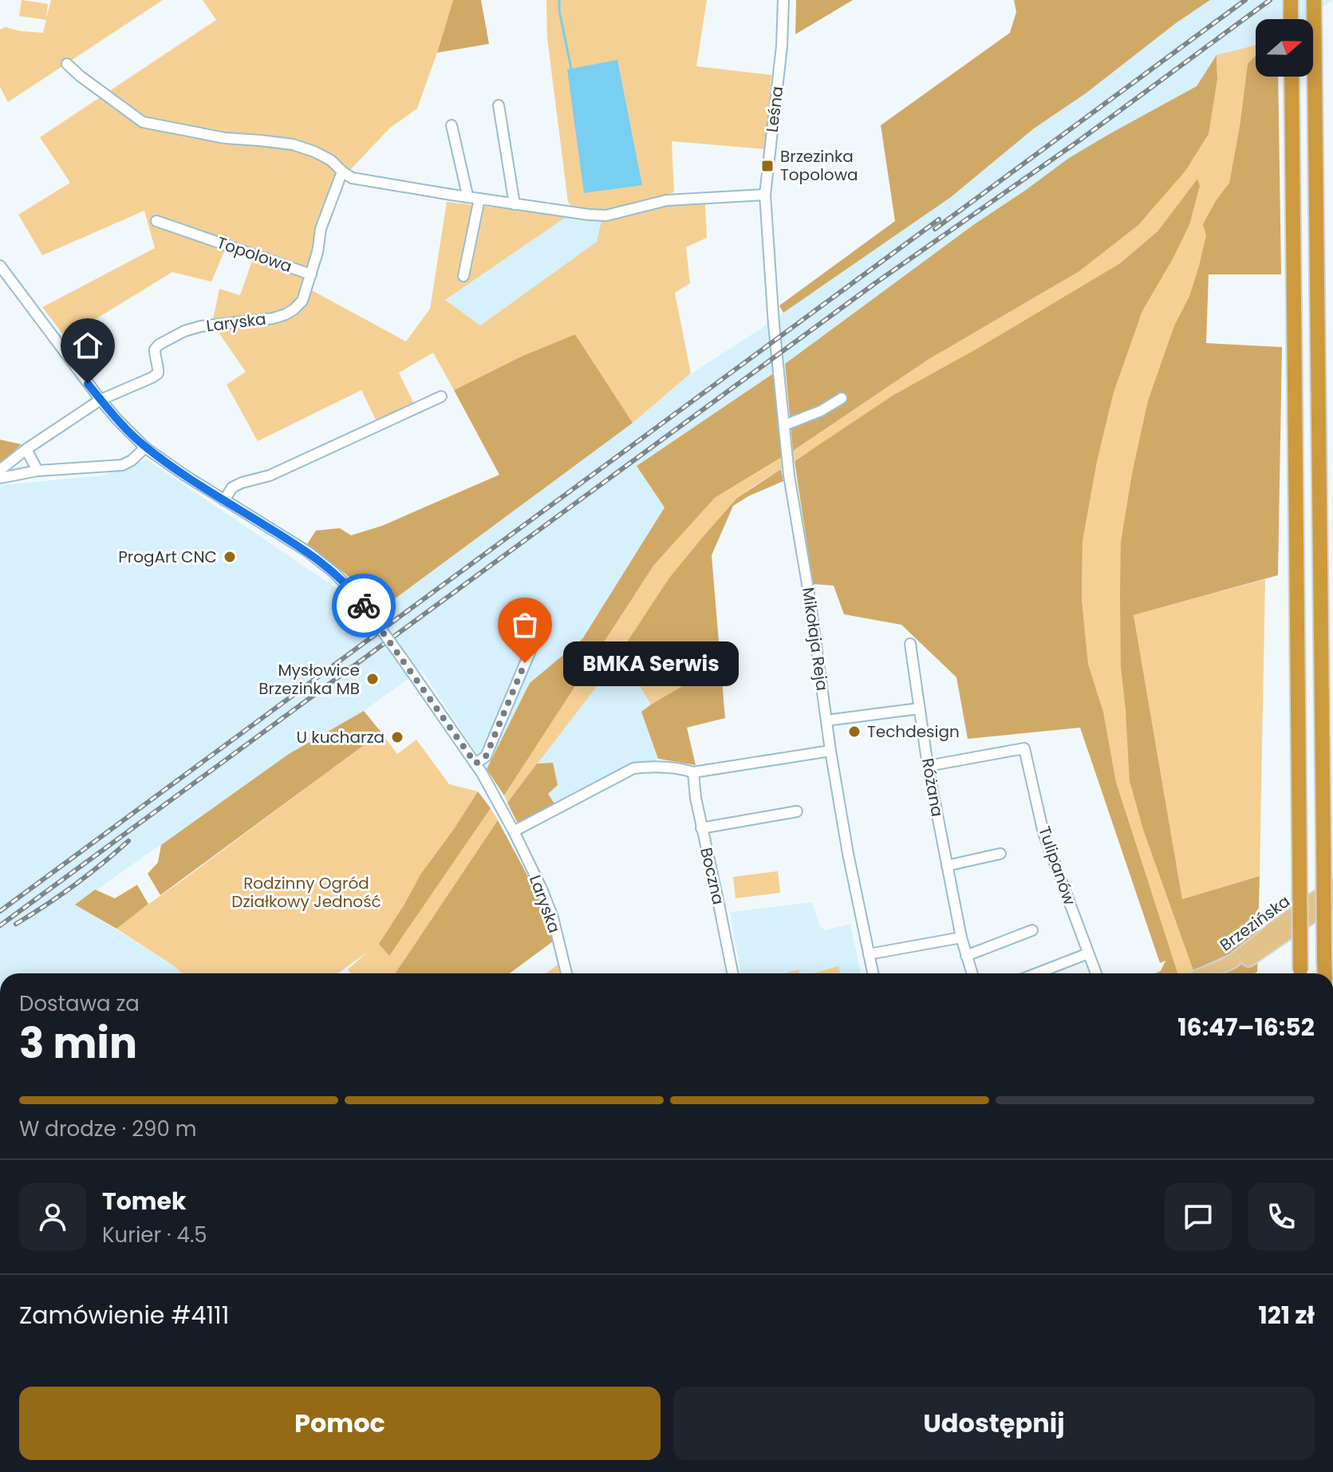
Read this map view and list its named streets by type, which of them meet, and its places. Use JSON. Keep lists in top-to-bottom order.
{
  "streets": {
    "main road": ["Brzezińska"],
    "street": [
      "Leśna",
      "Topolowa",
      "Laryska",
      "Mikołaja Reja",
      "Różana",
      "Tulipanów",
      "Boczna"
    ]
  },
  "crossings": [
    ["Leśna", "Mikołaja Reja"],
    ["Topolowa", "Laryska"],
    ["Różana", "Tulipanów"]
  ],
  "parks": ["Rodzinny Ogród Działkowy Jedność"],
  "places": {
    "transit": ["Brzezinka Topolowa"],
    "other": [
      "ProgArt CNC",
      "BMKA Serwis",
      "Mysłowice Brzezinka MB",
      "Techdesign",
      "U kucharza"
    ]
  },
  "north": "right",
  "page": {
    "bubble": "BMKA Serwis",
    "heading": ["3 min", "Dostawa za", "16:47–16:52"],
    "panel": [
      "Tomek",
      "Kurier · 4.5",
      "Zamówienie #4111",
      "121 zł"
    ],
    "bar": "W drodze · 290 m",
    "buttons": ["Pomoc", "Udostępnij"]
  }
}
